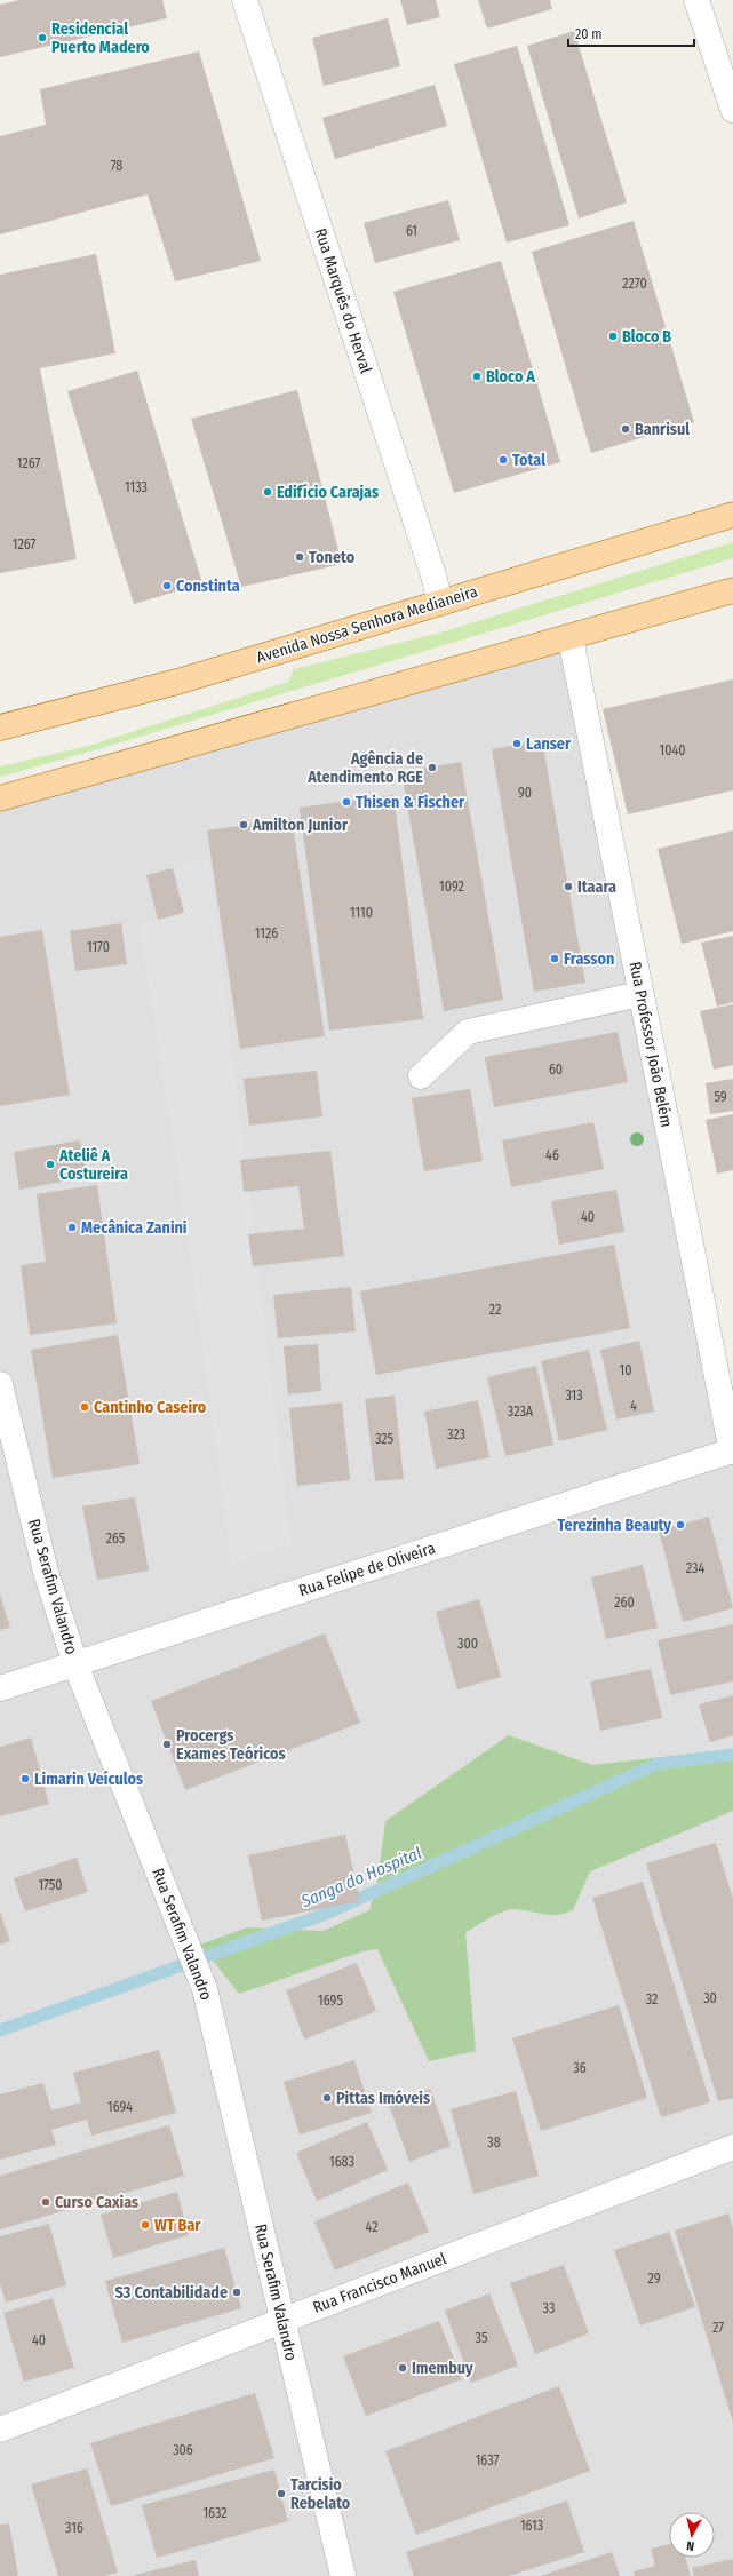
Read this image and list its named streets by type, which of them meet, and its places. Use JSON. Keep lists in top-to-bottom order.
{
  "streets": {
    "main road": ["Avenida Nossa Senhora Medianeira"],
    "street": [
      "Rua Marquês do Herval",
      "Rua Professor João Belém",
      "Rua Felipe de Oliveira",
      "Rua Serafim Valandro",
      "Rua Francisco Manuel"
    ]
  },
  "crossings": [
    ["Rua Marquês do Herval", "Avenida Nossa Senhora Medianeira"],
    ["Rua Professor João Belém", "Rua Felipe de Oliveira"],
    ["Rua Felipe de Oliveira", "Rua Serafim Valandro"],
    ["Rua Serafim Valandro", "Rua Francisco Manuel"]
  ],
  "water": ["Sanga do Hospital"],
  "places": [
    "Residencial Puerto Madero",
    "Bloco B",
    "Bloco A",
    "Banrisul",
    "Total",
    "Edifício Carajas",
    "Toneto",
    "Constinta",
    "Lanser",
    "Agência de Atendimento RGE",
    "Thisen & Fischer",
    "Amilton Junior",
    "Itaara",
    "Frasson",
    "Ateliê A Costureira",
    "Mecânica Zanini",
    "Cantinho Caseiro",
    "Terezinha Beauty",
    "Procergs Exames Teóricos",
    "Limarin Veículos",
    "Pittas Imóveis",
    "Curso Caxias",
    "WT Bar",
    "S3 Contabilidade",
    "Imembuy",
    "Tarcisio Rebelato"
  ],
  "house_numbers": [
    "78",
    "61",
    "2270",
    "1267",
    "1133",
    "1267",
    "1040",
    "90",
    "1092",
    "1110",
    "1126",
    "1170",
    "60",
    "59",
    "46",
    "40",
    "22",
    "10",
    "313",
    "4",
    "323A",
    "323",
    "325",
    "265",
    "234",
    "260",
    "300",
    "1750",
    "30",
    "32",
    "1695",
    "36",
    "1694",
    "38",
    "1683",
    "42",
    "29",
    "33",
    "27",
    "35",
    "40",
    "306",
    "1637",
    "1632",
    "1613",
    "316"
  ],
  "scale_bar": "20 m",
  "north": "bottom"
}
